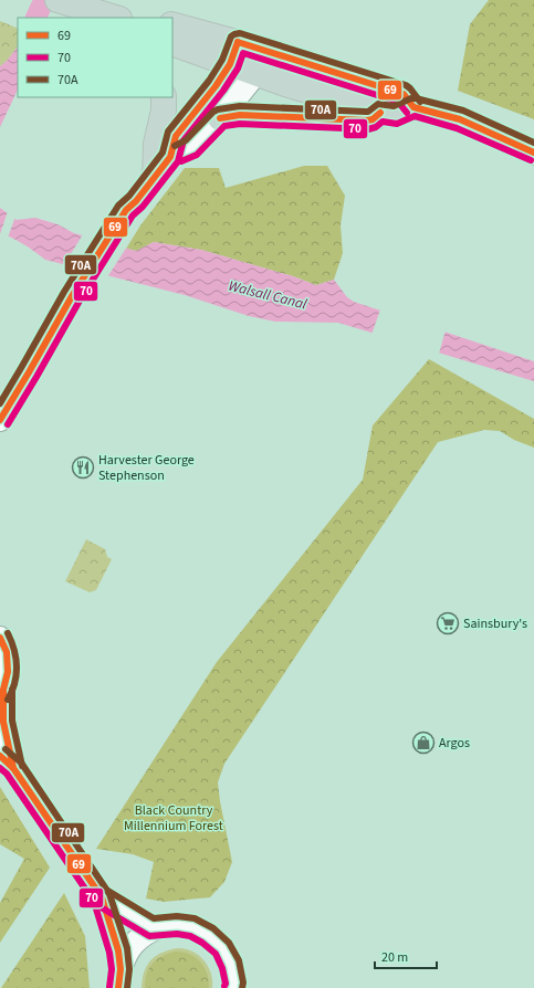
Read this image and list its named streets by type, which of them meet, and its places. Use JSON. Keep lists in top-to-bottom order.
{
  "water": ["Walsall Canal"],
  "parks": ["Black Country Millennium Forest"],
  "places": {
    "restaurant": ["Harvester George Stephenson"],
    "supermarket": ["Sainsbury's"],
    "shop": ["Argos"]
  },
  "lines": ["transit line 70A", "transit line 69", "transit line 70"],
  "legend": ["69", "70", "70A"],
  "scale_bar": "20 m"
}
